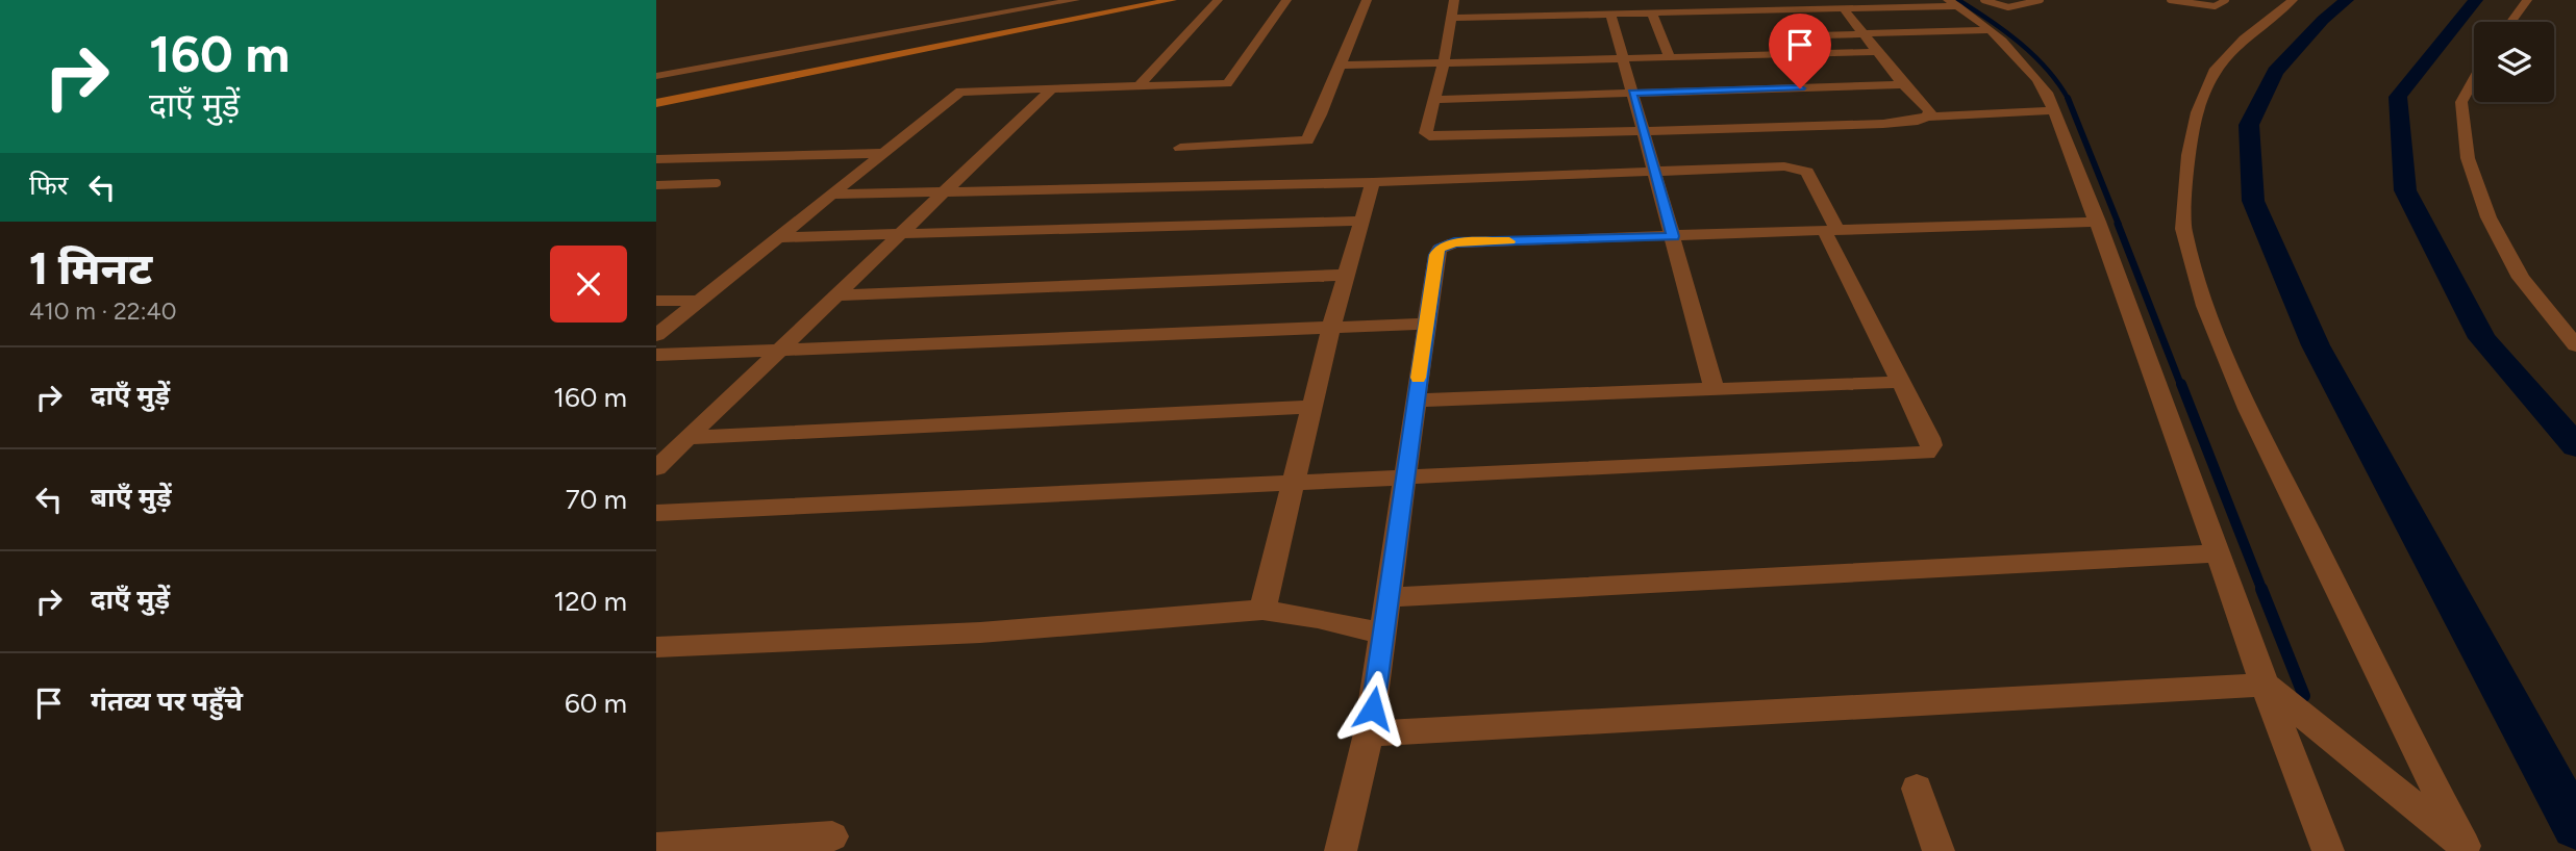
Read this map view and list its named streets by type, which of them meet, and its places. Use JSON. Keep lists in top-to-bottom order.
{
  "page": {
    "turn": ["160 m", "दाएँ मुड़ें"],
    "then": "फिर",
    "heading": ["1 मिनट", "410 m · 22:40"],
    "list": [
      {
        "name": "दाएँ मुड़ें",
        "value": "160 m"
      },
      {
        "name": "बाएँ मुड़ें",
        "value": "70 m"
      },
      {
        "name": "दाएँ मुड़ें",
        "value": "120 m"
      },
      {
        "name": "गंतव्य पर पहुँचे",
        "value": "60 m"
      }
    ]
  }
}
